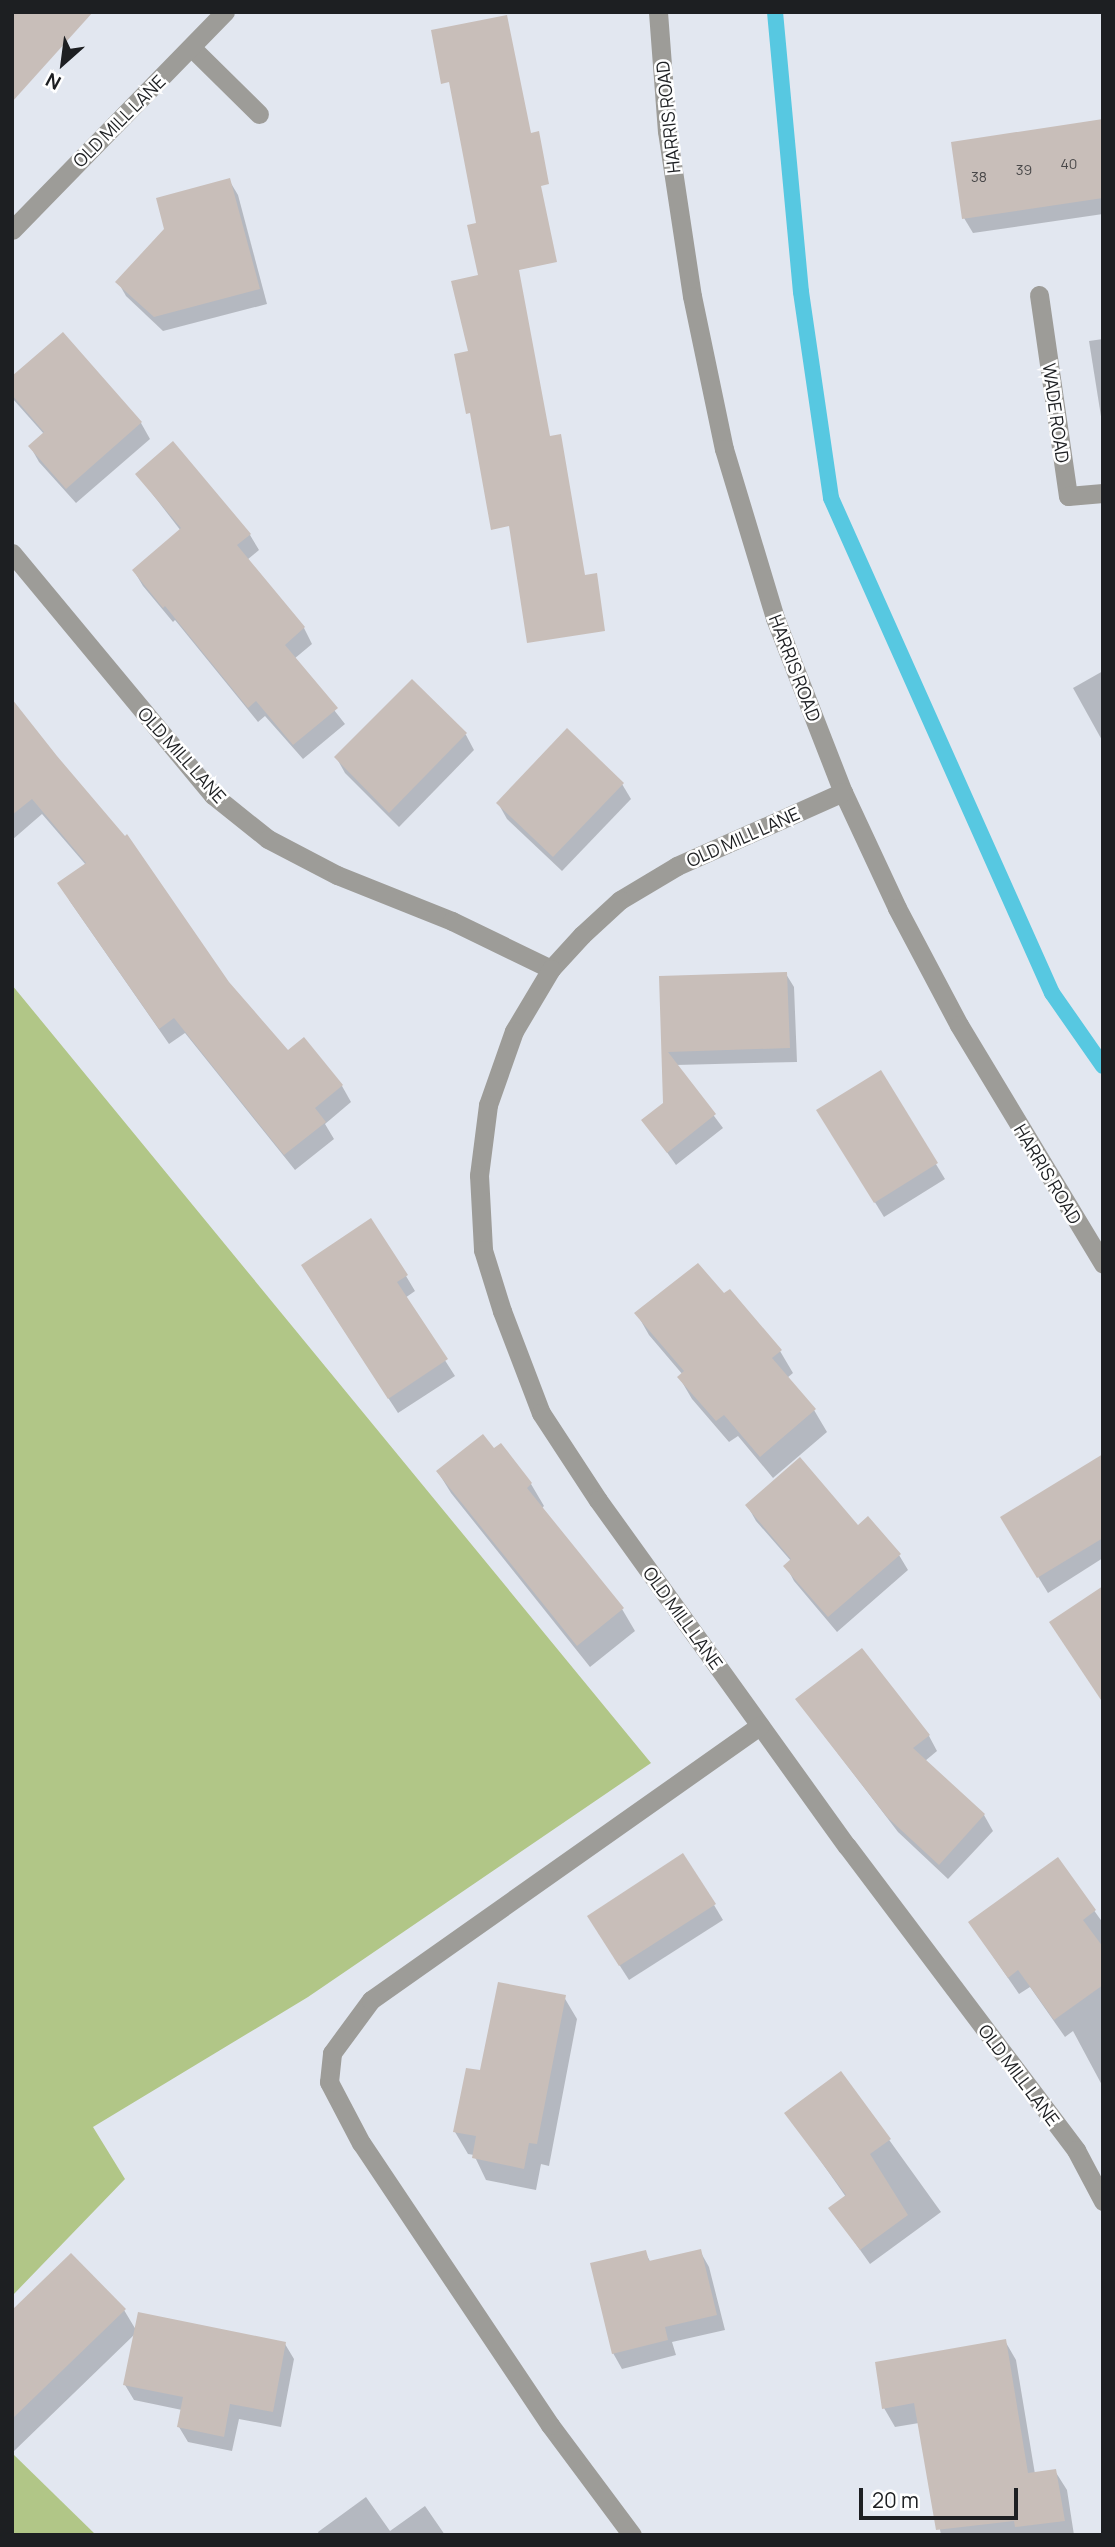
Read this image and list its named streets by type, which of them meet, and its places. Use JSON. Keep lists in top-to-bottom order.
{
  "streets": {
    "street": ["HARRIS ROAD", "OLD MILL LANE", "WADE ROAD"]
  },
  "crossings": [
    ["HARRIS ROAD", "OLD MILL LANE"]
  ],
  "house_numbers": ["40", "39", "38"],
  "scale_bar": "20 m",
  "north": "bottom left"
}
